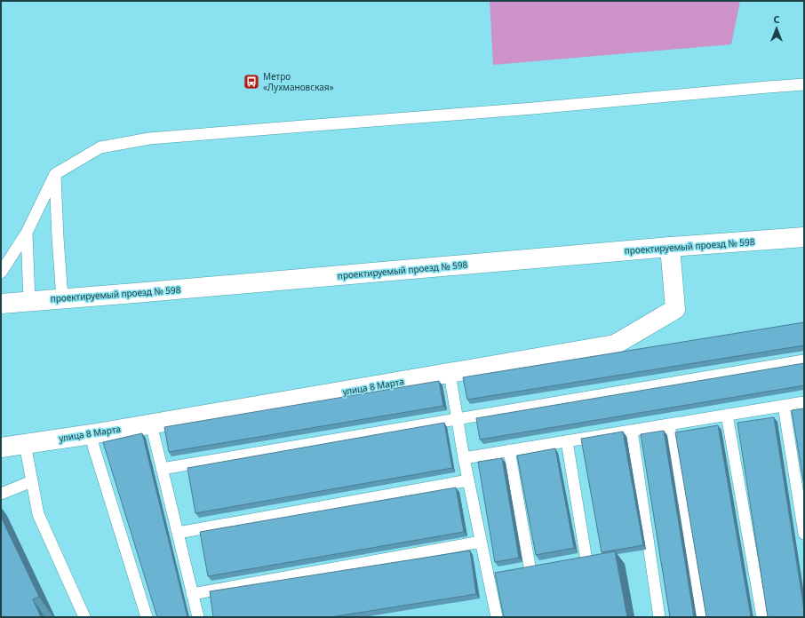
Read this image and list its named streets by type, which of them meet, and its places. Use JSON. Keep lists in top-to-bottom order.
{
  "streets": {
    "street": ["проектируемый проезд № 598", "улица 8 Марта"]
  },
  "crossings": [
    ["проектируемый проезд № 598", "улица 8 Марта"]
  ],
  "places": {
    "bus stop": ["Метро «Лухмановская»"]
  },
  "north": "top"
}
